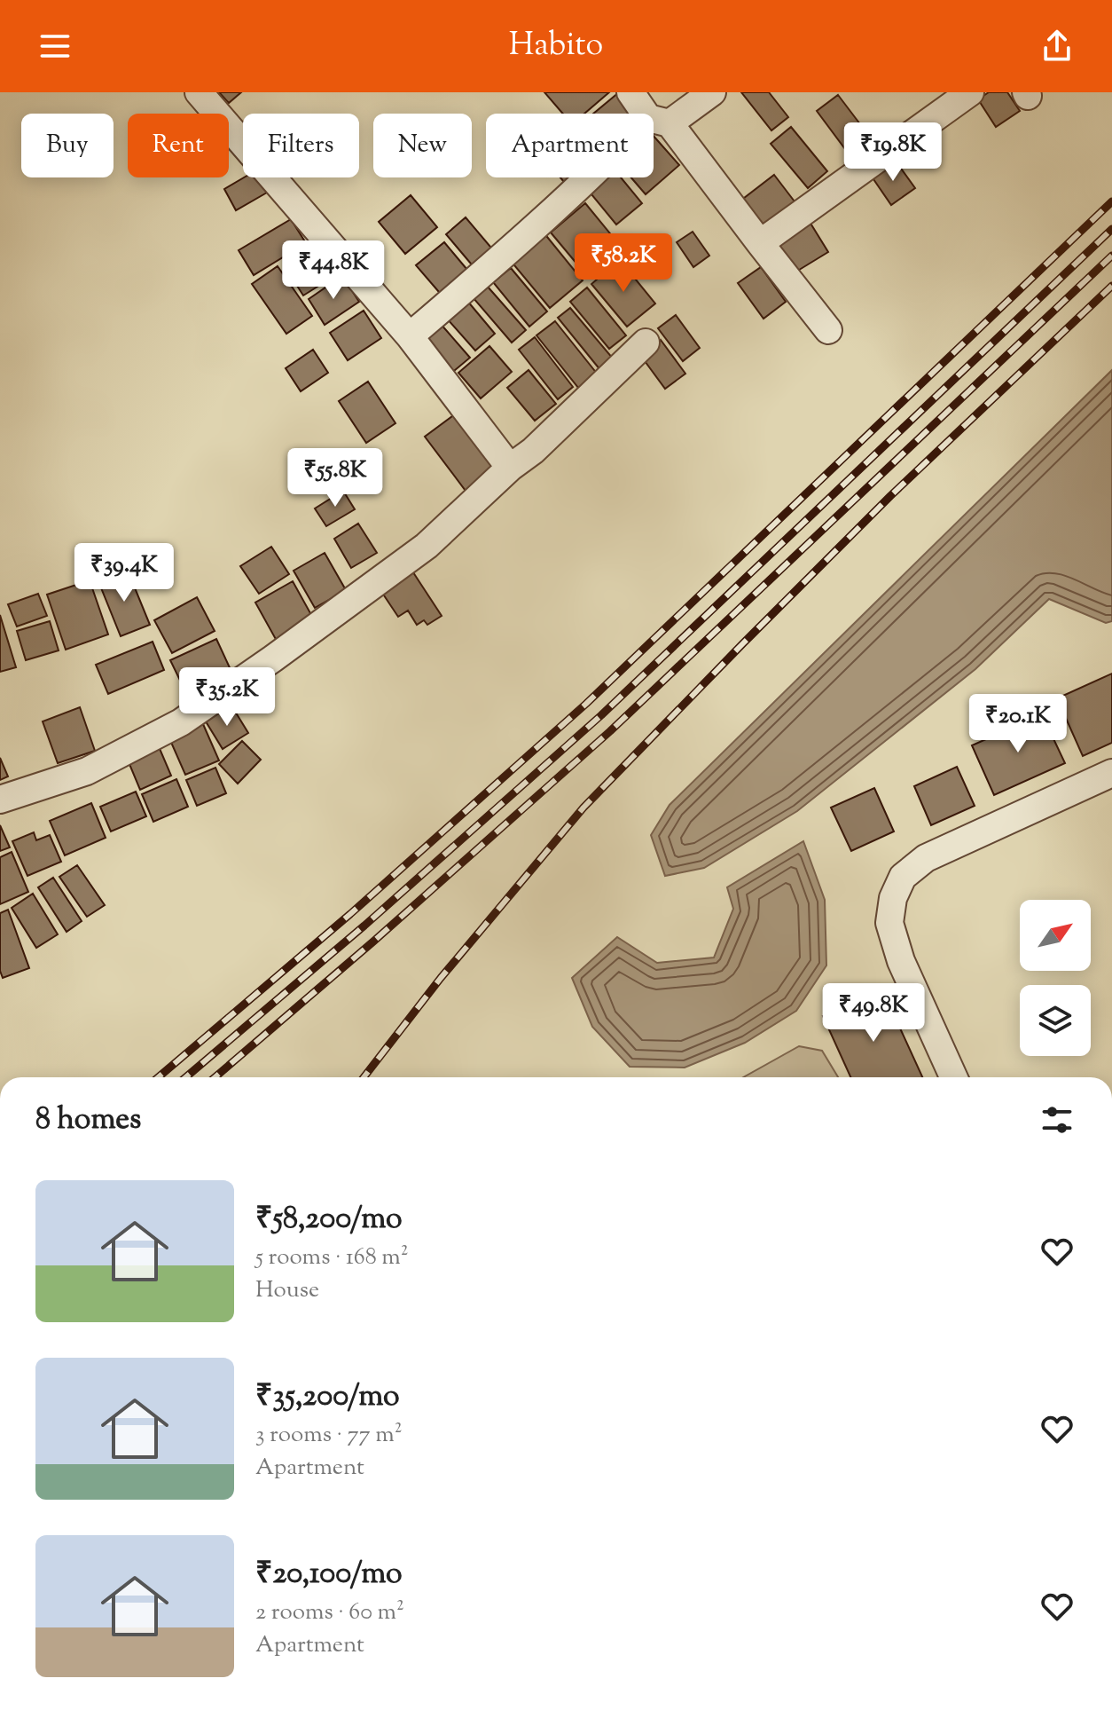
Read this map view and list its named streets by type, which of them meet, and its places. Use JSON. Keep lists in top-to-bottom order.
{
  "north": "top right",
  "page": {
    "header": "Habito",
    "chip": [
      "Buy",
      "Rent",
      "Filters",
      "New",
      "Apartment"
    ],
    "price": [
      "₹19.8K",
      "₹58.2K",
      "₹44.8K",
      "₹55.8K",
      "₹39.4K",
      "₹35.2K",
      "₹20.1K",
      "₹49.8K"
    ],
    "heading": "8 homes",
    "list": [
      {
        "name": "₹58,200/mo",
        "note": "5 rooms · 168 m² · House"
      },
      {
        "name": "₹35,200/mo",
        "note": "3 rooms · 77 m² · Apartment"
      },
      {
        "name": "₹20,100/mo",
        "note": "2 rooms · 60 m² · Apartment"
      }
    ]
  }
}
